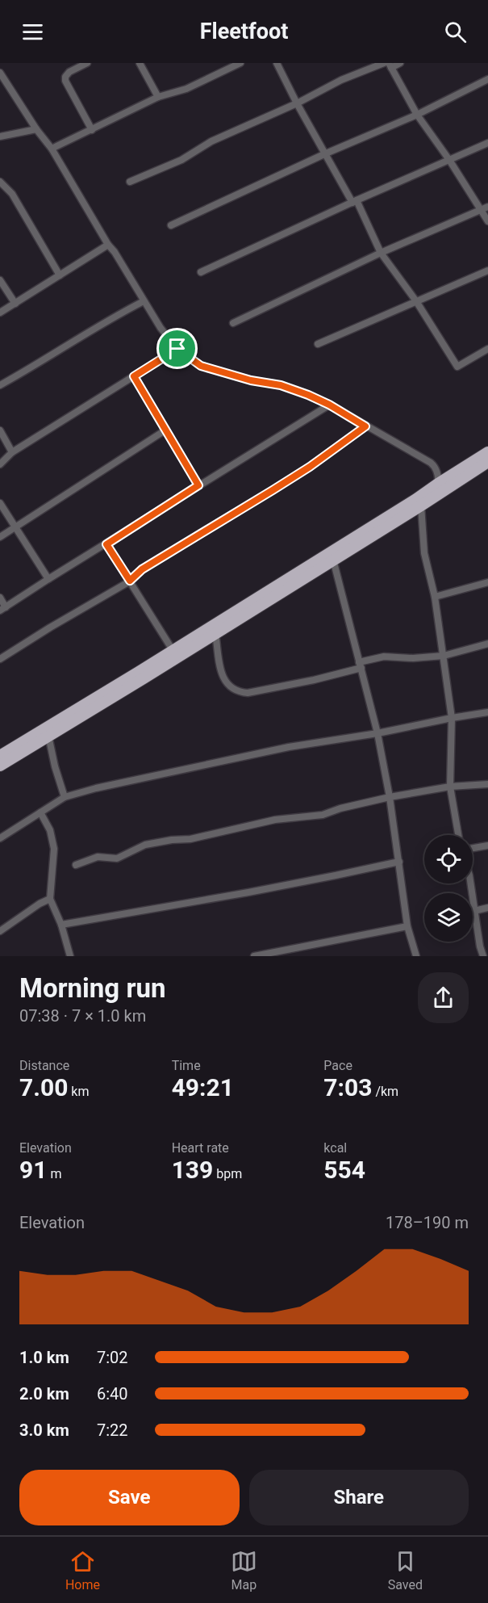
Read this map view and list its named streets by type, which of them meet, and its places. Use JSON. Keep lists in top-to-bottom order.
{
  "page": {
    "header": "Fleetfoot",
    "heading": ["Morning run", "07:38 · 7 × 1.0 km"],
    "stats": [
      ["Distance", "7.00 km"],
      ["Time", "49:21"],
      ["Pace", "7:03 /km"],
      ["Elevation", "91 m"],
      ["Heart rate", "139 bpm"],
      ["kcal", "554"]
    ],
    "chart": ["Elevation", "178–190 m"],
    "list": [
      {
        "name": "1.0 km",
        "note": "7:02"
      },
      {
        "name": "2.0 km",
        "note": "6:40"
      },
      {
        "name": "3.0 km",
        "note": "7:22"
      }
    ],
    "buttons": ["Save", "Share"],
    "tabs": ["Home", "Map", "Saved"]
  }
}
